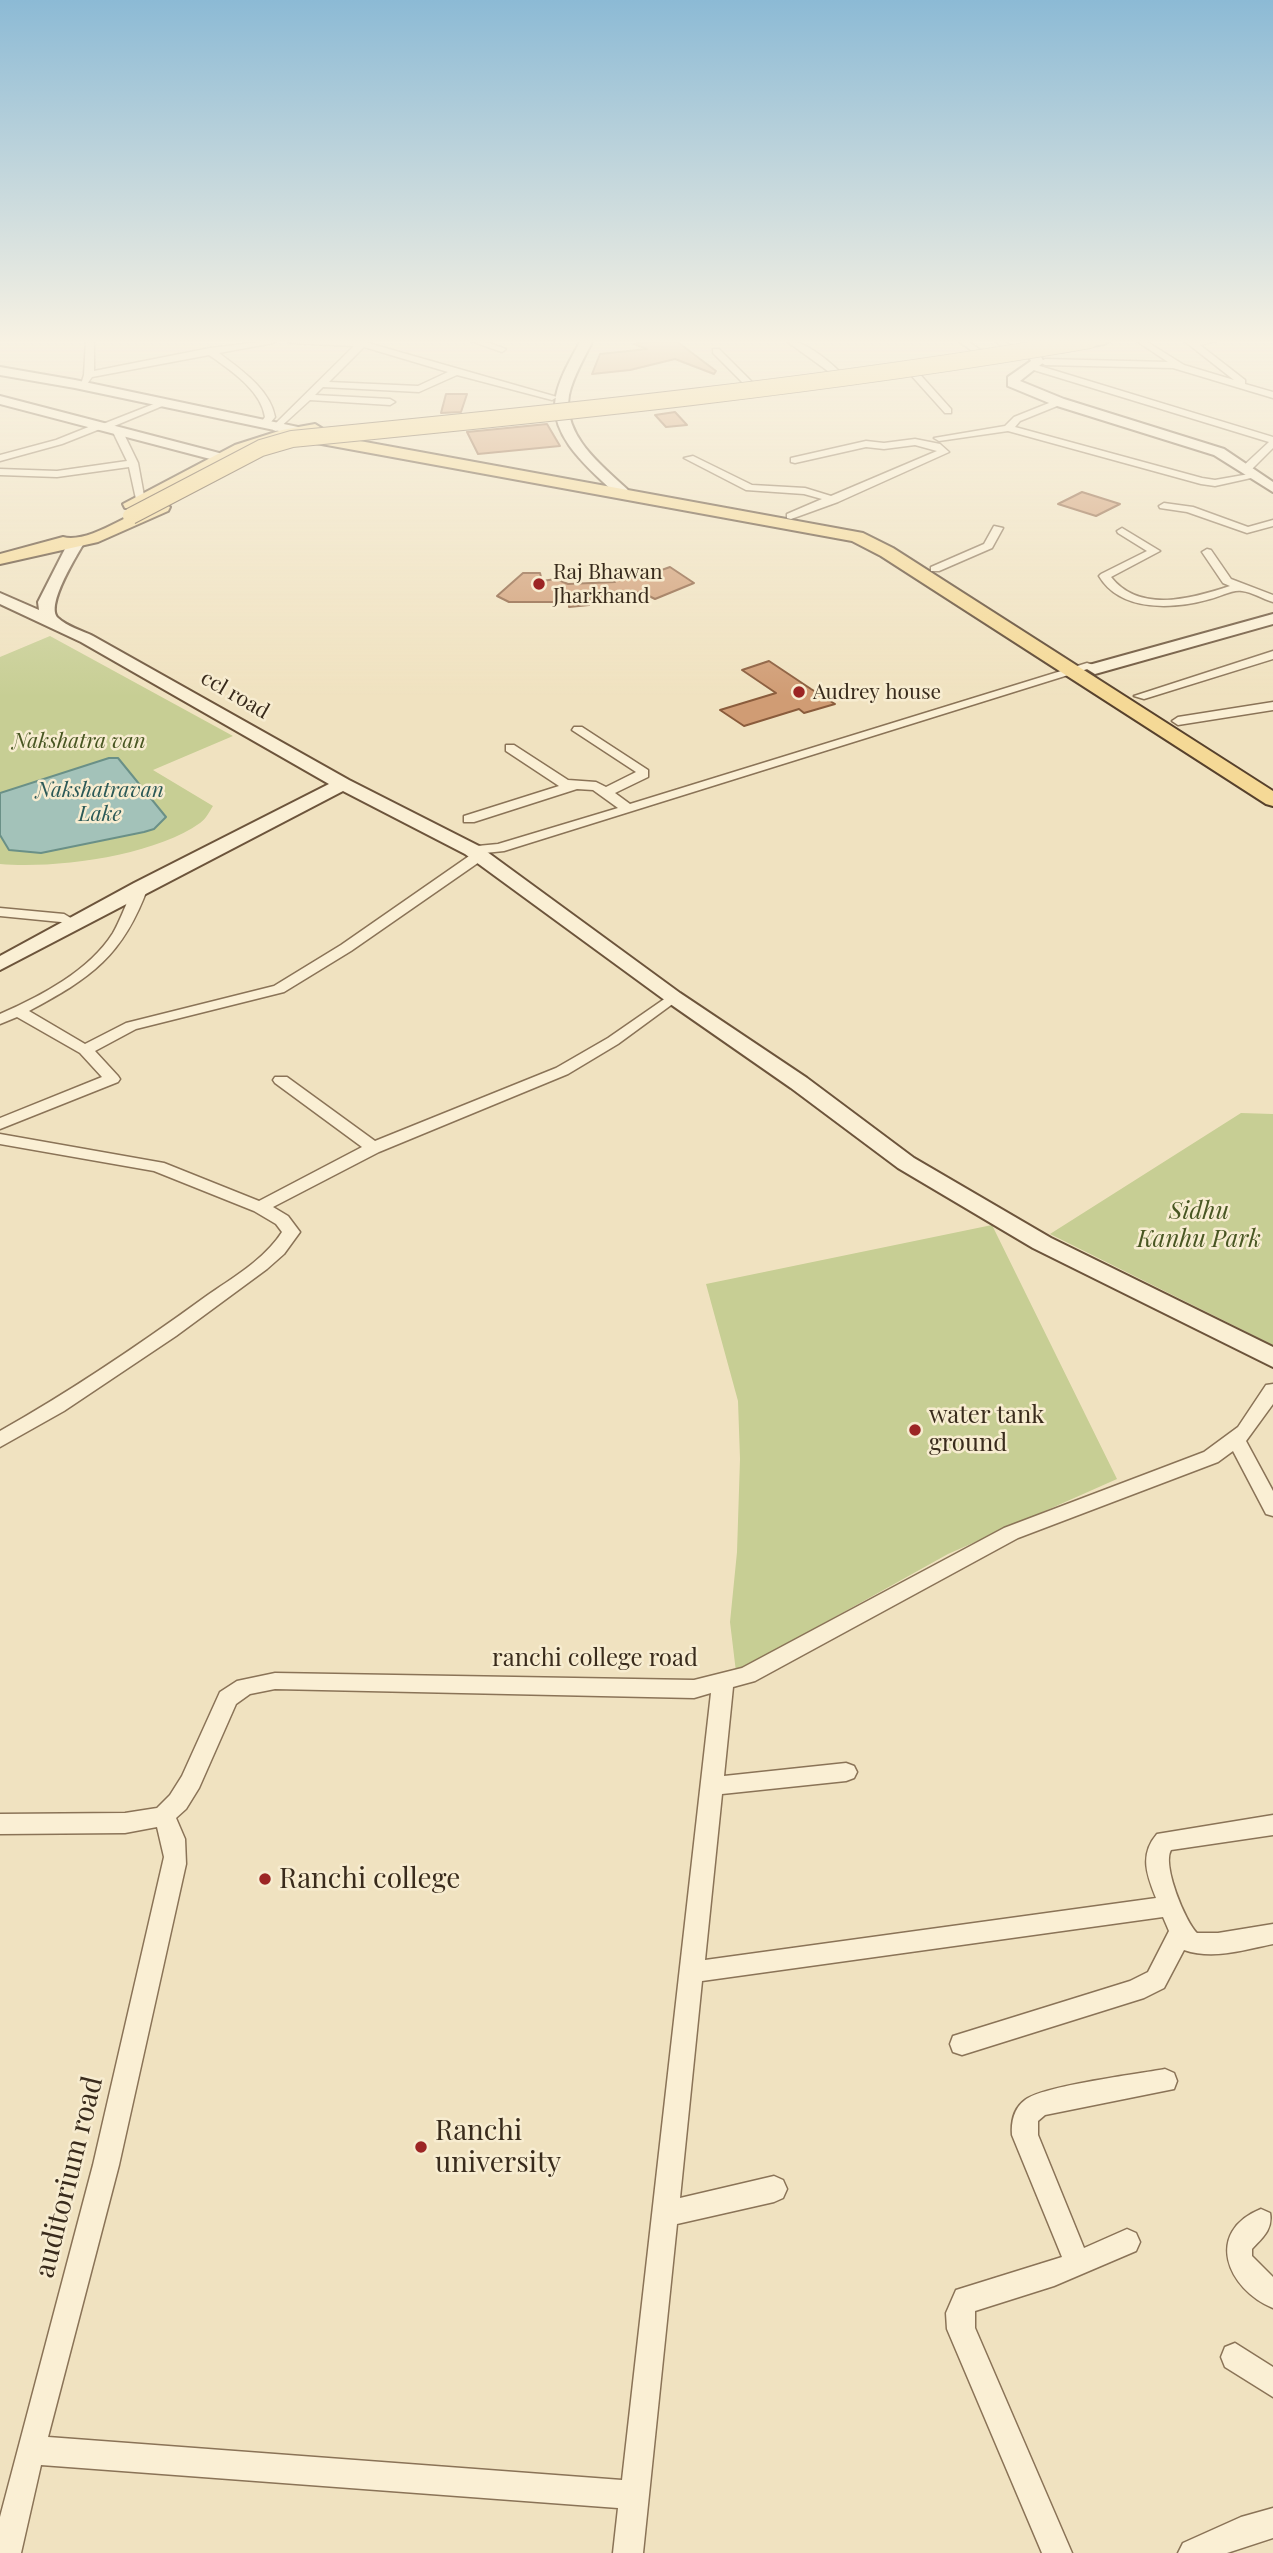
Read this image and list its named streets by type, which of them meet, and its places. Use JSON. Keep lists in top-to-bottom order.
{
  "streets": {
    "street": ["ccl road", "ranchi college road", "auditorium road"]
  },
  "crossings": [
    ["ranchi college road", "auditorium road"]
  ],
  "water": ["Nakshatravan Lake"],
  "parks": ["Nakshatra van", "Sidhu Kanhu Park"],
  "places": [
    "Raj Bhawan Jharkhand",
    "Audrey house",
    "water tank ground",
    "Ranchi college",
    "Ranchi university"
  ]
}
